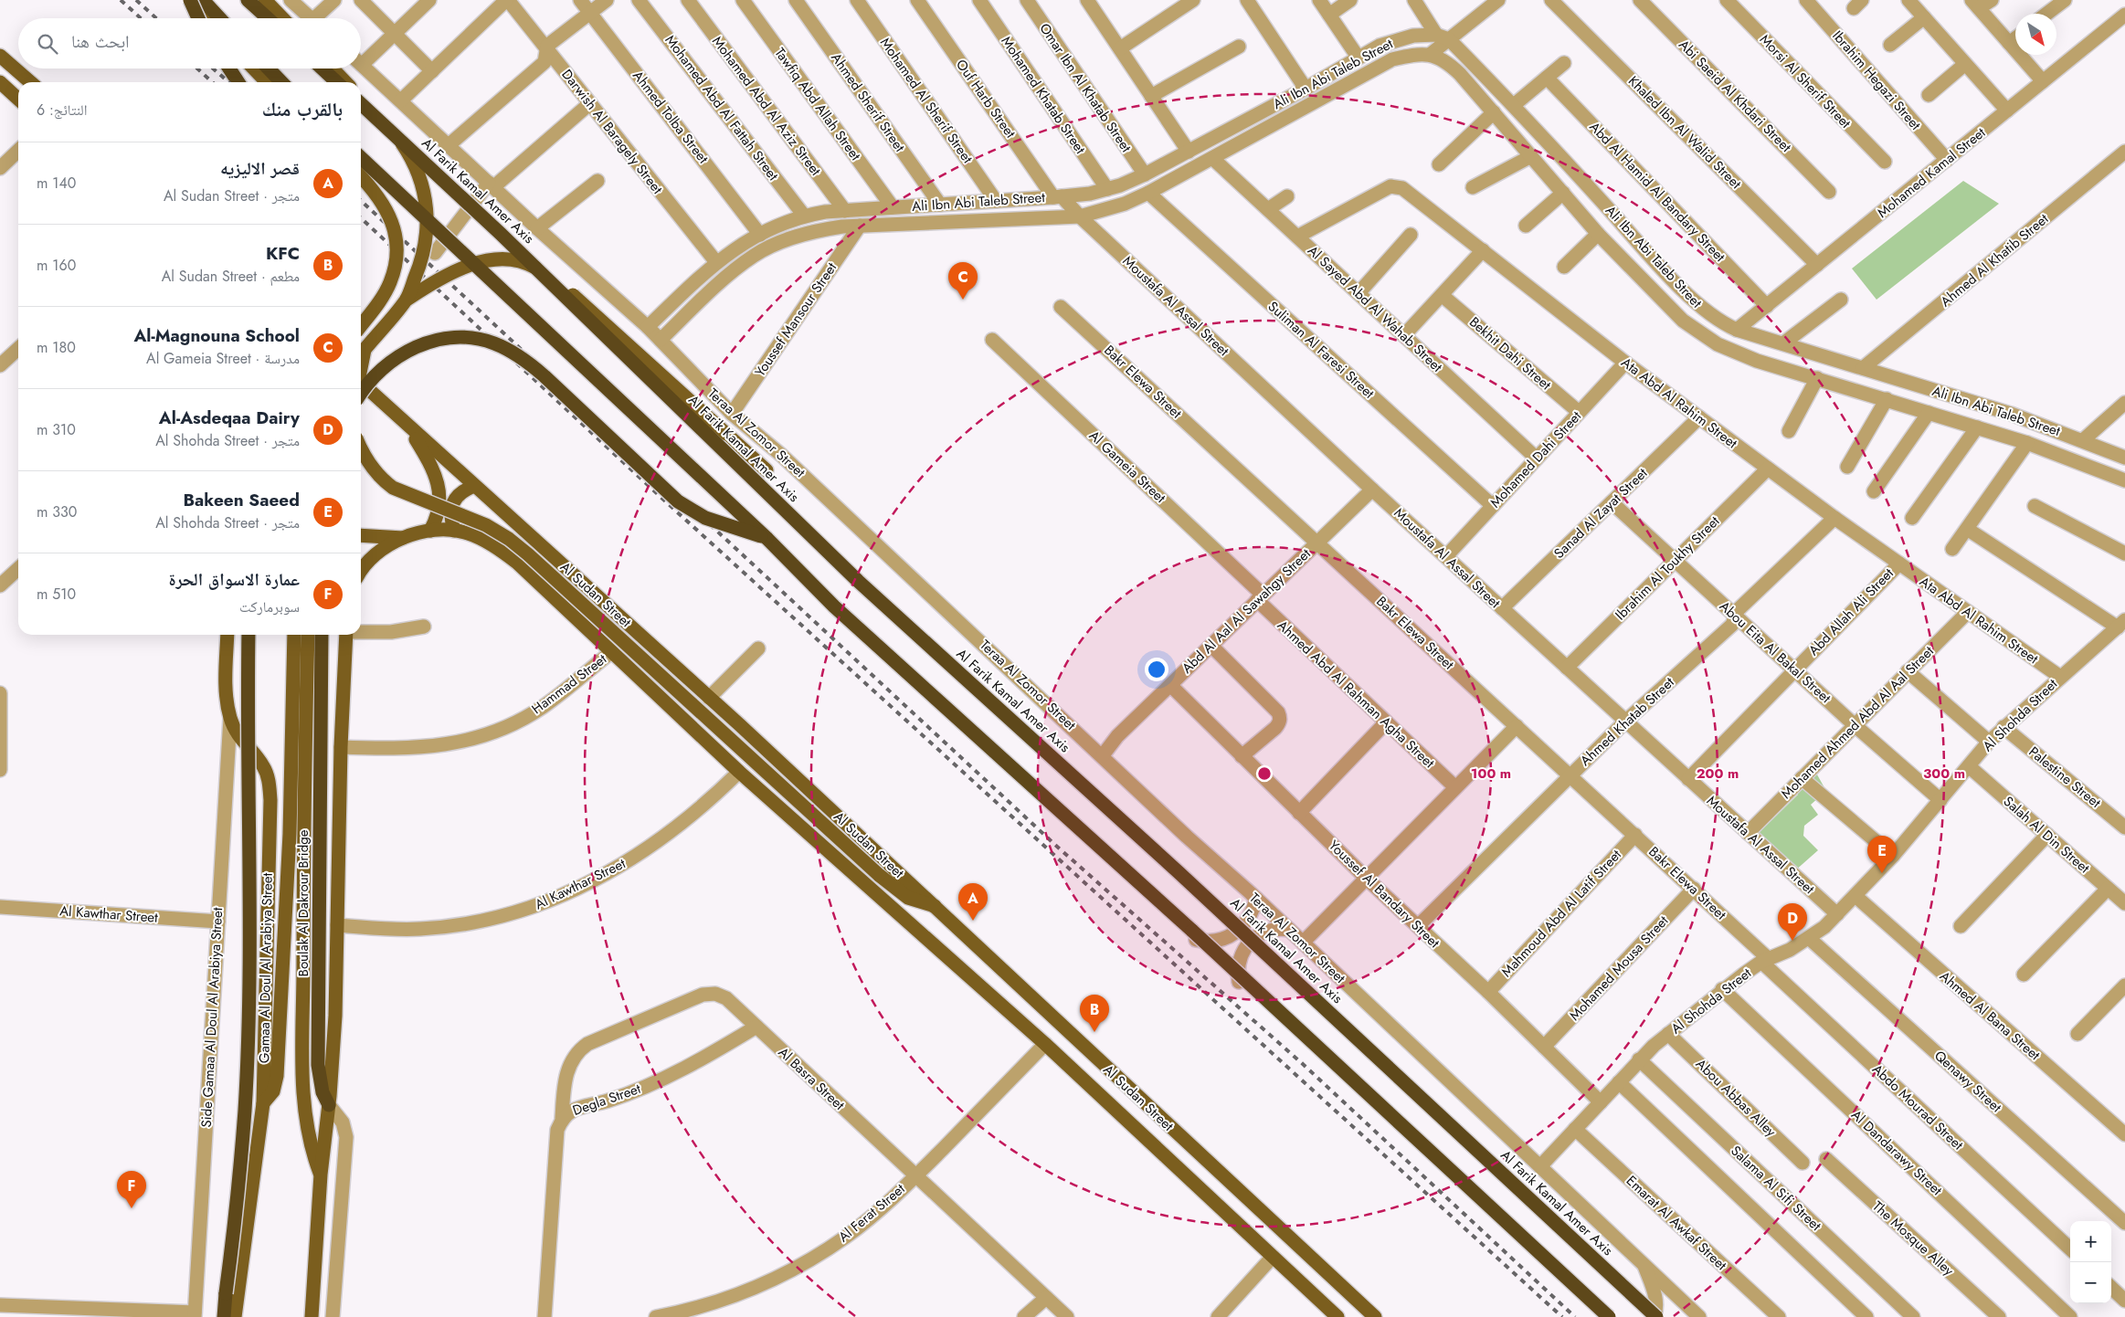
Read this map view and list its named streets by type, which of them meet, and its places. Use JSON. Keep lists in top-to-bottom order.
{
  "streets": {
    "highway": ["Al Farik Kamal Amer Axis"],
    "main road": ["Al Sudan Street", "Boulak Al Dakrour Bridge", "Gamaa Al Doul Al Arabiya Street"],
    "street": [
      "Ali Ibn Abi Taleb Street",
      "Ibrahim Hegazi Street",
      "Morsi Al Sherif Street",
      "Omar Ibn Al Khatab Street",
      "Mohamed Khatab Street",
      "Abi Saeid Al Khdari Street",
      "Ouf Harb Street",
      "Mohamed Al Sherif Street",
      "Ahmed Sherif Street",
      "Tawfiq Abd Allah Street",
      "Mohamed Abd Al Aziz Street",
      "Mohamed Abd Al Fattah Street",
      "Ahmed Tolba Street",
      "Darwish Al Baragely Street",
      "Khaled Ibn Al Walid Street",
      "Mohamed Kamal Street",
      "Abd Al Hamid Al Bandary Street",
      "Ahmed Al Khatib Street",
      "Moustafa Al Assal Street",
      "Al Sayed Abd Al Wahab Street",
      "Youssef Mansour Street",
      "Suliman Al Faresi Street",
      "Bekhit Dahi Street",
      "Bakr Elewa Street",
      "Ata Abd Al Rahim Street",
      "Teraa Al Zomor Street",
      "Mohamed Dahi Street",
      "Al Gameia Street",
      "Sanad Al Zayat Street",
      "Ibrahim Al Toukhy Street",
      "Abd Al Aal Al Sawahgy Street",
      "Abd Allah Ali Street",
      "Abou Eita Al Bakal Street",
      "Hammad Street",
      "Ahmed Abd Al Rahman Agha Street",
      "Al Shohda Street",
      "Ahmed Khatab Street",
      "Mohamed Ahmed Abd Al Aal Street",
      "Palestine Street",
      "Salah Al Din Street",
      "Al Kawthar Street",
      "Youssef Al Bandary Street",
      "Mahmoud Abd Al Latif Street",
      "Mohamed Mousa Street",
      "Ahmed Al Bana Street",
      "Side Gamaa Al Doul Al Arabiya Street",
      "Al Basra Street",
      "Qenawy Street",
      "Abou Abbas Alley",
      "Degla Street",
      "Abdo Mourad Street",
      "Al Dandarawy Street",
      "Salama Al Sifi Street",
      "Al Ferat Street",
      "Emarat Al Awkaf Street",
      "The Mosque Alley"
    ]
  },
  "crossings": [
    ["Ali Ibn Abi Taleb Street", "Omar Ibn Al Khatab Street"],
    ["Ali Ibn Abi Taleb Street", "Mohamed Khatab Street"],
    ["Ali Ibn Abi Taleb Street", "Ouf Harb Street"],
    ["Ali Ibn Abi Taleb Street", "Mohamed Al Sherif Street"],
    ["Ali Ibn Abi Taleb Street", "Ahmed Sherif Street"],
    ["Ali Ibn Abi Taleb Street", "Tawfiq Abd Allah Street"],
    ["Ali Ibn Abi Taleb Street", "Mohamed Abd Al Aziz Street"],
    ["Ali Ibn Abi Taleb Street", "Mohamed Abd Al Fattah Street"],
    ["Ali Ibn Abi Taleb Street", "Ahmed Tolba Street"],
    ["Ali Ibn Abi Taleb Street", "Darwish Al Baragely Street"],
    ["Ali Ibn Abi Taleb Street", "Mohamed Kamal Street"],
    ["Ali Ibn Abi Taleb Street", "Ahmed Al Khatib Street"],
    ["Ali Ibn Abi Taleb Street", "Moustafa Al Assal Street"],
    ["Ali Ibn Abi Taleb Street", "Al Sayed Abd Al Wahab Street"],
    ["Ali Ibn Abi Taleb Street", "Youssef Mansour Street"],
    ["Ali Ibn Abi Taleb Street", "Suliman Al Faresi Street"],
    ["Ali Ibn Abi Taleb Street", "Teraa Al Zomor Street"],
    ["Ibrahim Hegazi Street", "Mohamed Kamal Street"],
    ["Ouf Harb Street", "Moustafa Al Assal Street"],
    ["Khaled Ibn Al Walid Street", "Mohamed Kamal Street"],
    ["Mohamed Kamal Street", "Abd Al Hamid Al Bandary Street"],
    ["Moustafa Al Assal Street", "Mohamed Dahi Street"],
    ["Moustafa Al Assal Street", "Sanad Al Zayat Street"],
    ["Moustafa Al Assal Street", "Ibrahim Al Toukhy Street"],
    ["Moustafa Al Assal Street", "Abd Al Aal Al Sawahgy Street"],
    ["Moustafa Al Assal Street", "Abd Allah Ali Street"],
    ["Moustafa Al Assal Street", "Al Shohda Street"],
    ["Moustafa Al Assal Street", "Ahmed Khatab Street"],
    ["Moustafa Al Assal Street", "Mohamed Ahmed Abd Al Aal Street"],
    ["Al Sayed Abd Al Wahab Street", "Ata Abd Al Rahim Street"],
    ["Al Sayed Abd Al Wahab Street", "Mohamed Dahi Street"],
    ["Youssef Mansour Street", "Teraa Al Zomor Street"],
    ["Suliman Al Faresi Street", "Mohamed Dahi Street"],
    ["Bekhit Dahi Street", "Mohamed Dahi Street"],
    ["Bakr Elewa Street", "Abd Al Aal Al Sawahgy Street"],
    ["Bakr Elewa Street", "Al Shohda Street"],
    ["Bakr Elewa Street", "Ahmed Khatab Street"],
    ["Bakr Elewa Street", "Mahmoud Abd Al Latif Street"],
    ["Bakr Elewa Street", "Mohamed Mousa Street"],
    ["Bakr Elewa Street", "Abdo Mourad Street"],
    ["Ata Abd Al Rahim Street", "Mohamed Dahi Street"],
    ["Ata Abd Al Rahim Street", "Sanad Al Zayat Street"],
    ["Ata Abd Al Rahim Street", "Ibrahim Al Toukhy Street"],
    ["Ata Abd Al Rahim Street", "Abd Allah Ali Street"],
    ["Ata Abd Al Rahim Street", "Al Shohda Street"],
    ["Ata Abd Al Rahim Street", "Ahmed Khatab Street"],
    ["Ata Abd Al Rahim Street", "Mohamed Ahmed Abd Al Aal Street"],
    ["Teraa Al Zomor Street", "Abd Al Aal Al Sawahgy Street"],
    ["Teraa Al Zomor Street", "Al Shohda Street"],
    ["Al Gameia Street", "Abd Al Aal Al Sawahgy Street"],
    ["Al Gameia Street", "Ahmed Abd Al Rahman Agha Street"],
    ["Sanad Al Zayat Street", "Abou Eita Al Bakal Street"],
    ["Ibrahim Al Toukhy Street", "Abou Eita Al Bakal Street"],
    ["Al Sudan Street", "Hammad Street"],
    ["Al Sudan Street", "Al Kawthar Street"],
    ["Al Sudan Street", "Al Ferat Street"],
    ["Abd Al Aal Al Sawahgy Street", "Ahmed Abd Al Rahman Agha Street"],
    ["Abd Al Aal Al Sawahgy Street", "Youssef Al Bandary Street"],
    ["Abd Allah Ali Street", "Abou Eita Al Bakal Street"],
    ["Abou Eita Al Bakal Street", "Al Shohda Street"],
    ["Abou Eita Al Bakal Street", "Ahmed Khatab Street"],
    ["Abou Eita Al Bakal Street", "Mohamed Ahmed Abd Al Aal Street"],
    ["Al Shohda Street", "Palestine Street"],
    ["Al Shohda Street", "Salah Al Din Street"],
    ["Al Shohda Street", "Youssef Al Bandary Street"],
    ["Al Shohda Street", "Ahmed Al Bana Street"],
    ["Al Shohda Street", "Qenawy Street"],
    ["Al Shohda Street", "Abou Abbas Alley"],
    ["Al Shohda Street", "Abdo Mourad Street"],
    ["Al Shohda Street", "Al Dandarawy Street"],
    ["Al Shohda Street", "Salama Al Sifi Street"],
    ["Al Shohda Street", "Emarat Al Awkaf Street"],
    ["Ahmed Khatab Street", "Youssef Al Bandary Street"],
    ["Al Kawthar Street", "Side Gamaa Al Doul Al Arabiya Street"],
    ["Youssef Al Bandary Street", "Mahmoud Abd Al Latif Street"],
    ["Youssef Al Bandary Street", "Mohamed Mousa Street"],
    ["Boulak Al Dakrour Bridge", "Gamaa Al Doul Al Arabiya Street"],
    ["Gamaa Al Doul Al Arabiya Street", "Side Gamaa Al Doul Al Arabiya Street"],
    ["Al Basra Street", "Degla Street"],
    ["Al Basra Street", "Al Ferat Street"]
  ],
  "north": "bottom right",
  "page": {
    "search": "ابحث هنا",
    "heading": ["بالقرب منك", "النتائج: 6"],
    "list": [
      {
        "mark": "A",
        "name": "قصر الاليزيه",
        "note": "متجر · Al Sudan Street",
        "value": "140 m"
      },
      {
        "mark": "B",
        "name": "KFC",
        "note": "مطعم · Al Sudan Street",
        "value": "160 m"
      },
      {
        "mark": "C",
        "name": "Al-Magnouna School",
        "note": "مدرسة · Al Gameia Street",
        "value": "180 m"
      },
      {
        "mark": "D",
        "name": "Al-Asdeqaa Dairy",
        "note": "متجر · Al Shohda Street",
        "value": "310 m"
      },
      {
        "mark": "E",
        "name": "Bakeen Saeed",
        "note": "متجر · Al Shohda Street",
        "value": "330 m"
      },
      {
        "mark": "F",
        "name": "عمارة الاسواق الحرة",
        "note": "سوبرماركت",
        "value": "510 m"
      }
    ],
    "pins": [
      "C",
      "E",
      "A",
      "D",
      "B",
      "F"
    ],
    "map_buttons": ["+", "−"]
  },
  "rings": ["100 m", "200 m", "300 m"]
}
